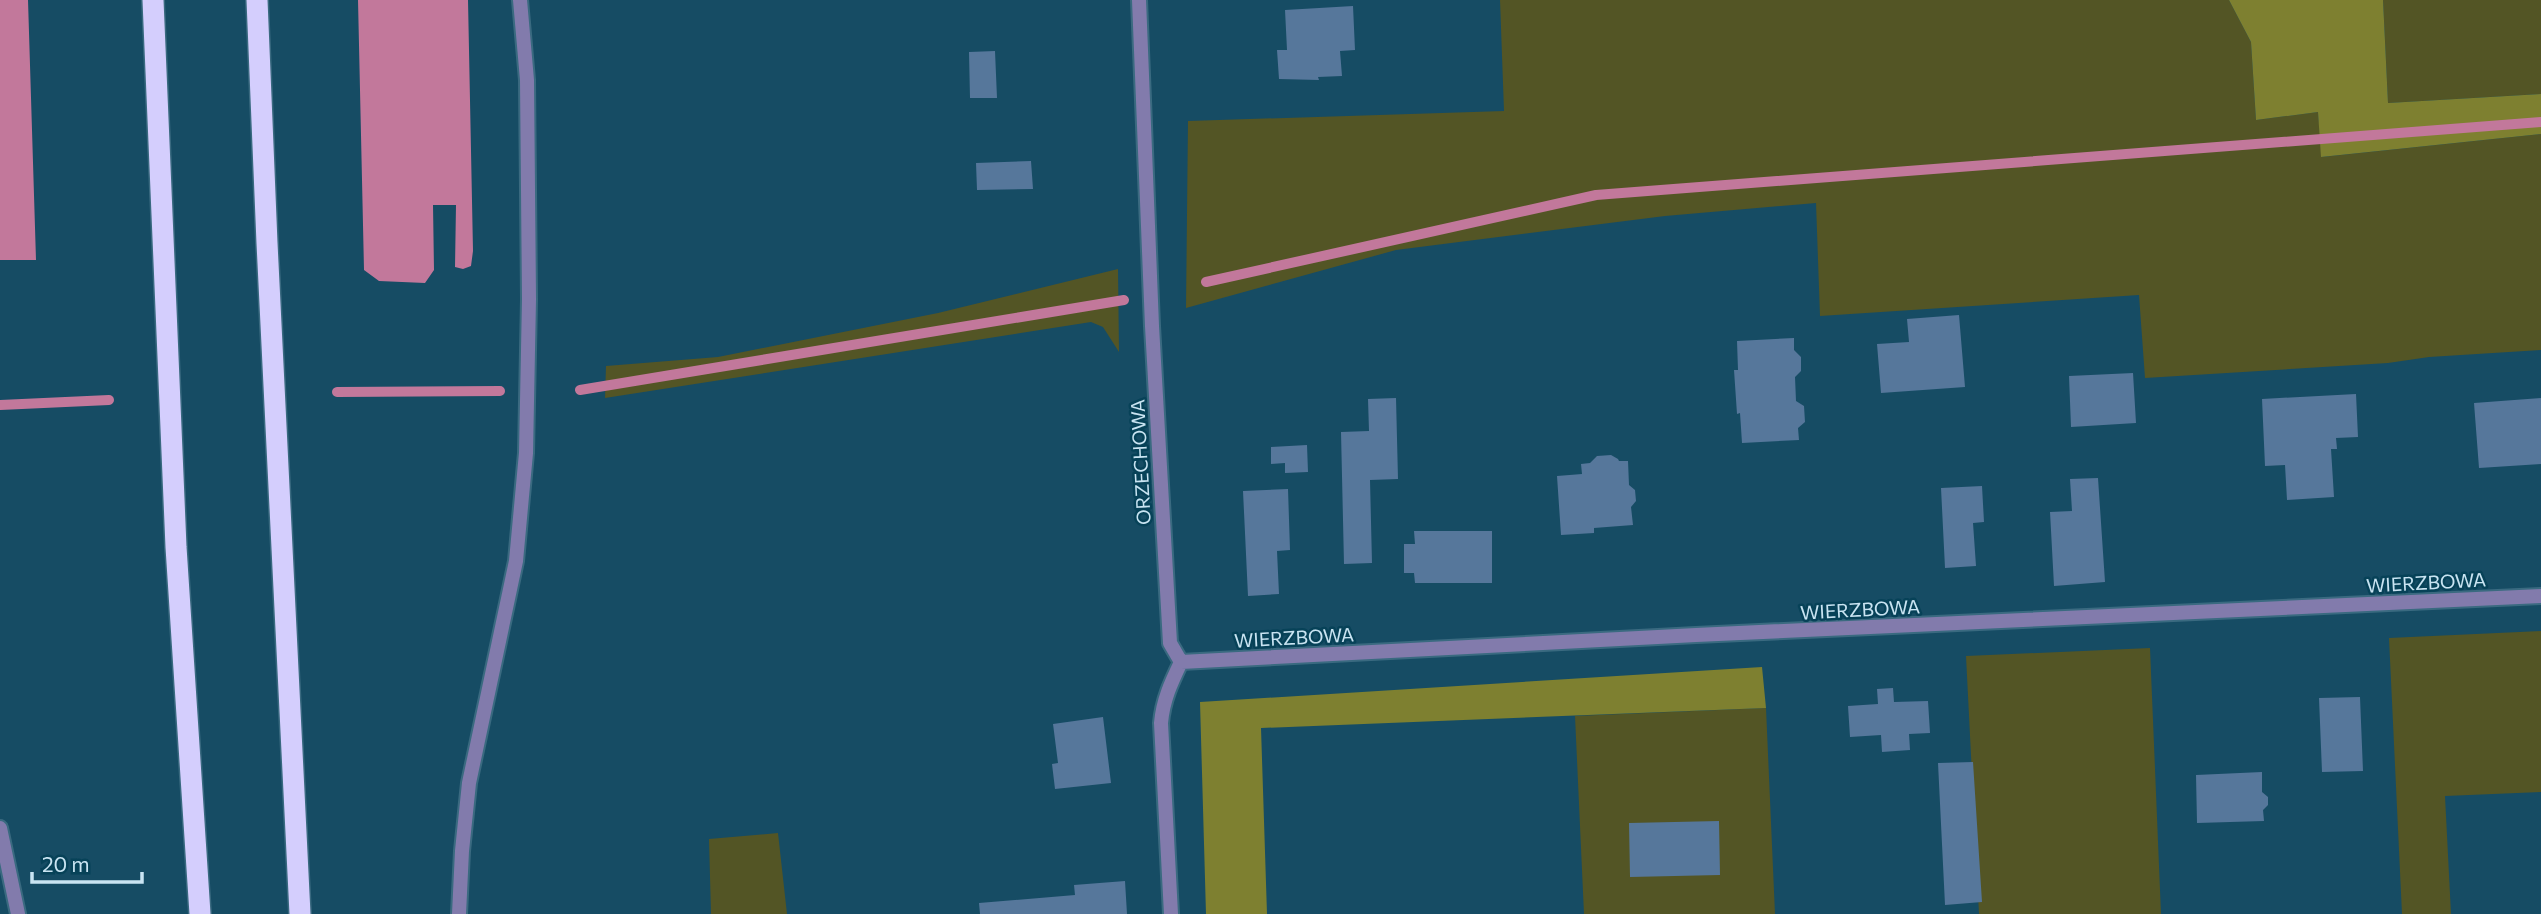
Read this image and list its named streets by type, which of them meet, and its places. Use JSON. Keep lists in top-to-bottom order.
{
  "streets": {
    "street": ["ORZECHOWA", "WIERZBOWA"]
  },
  "crossings": [
    ["ORZECHOWA", "WIERZBOWA"]
  ],
  "scale_bar": "20 m"
}
